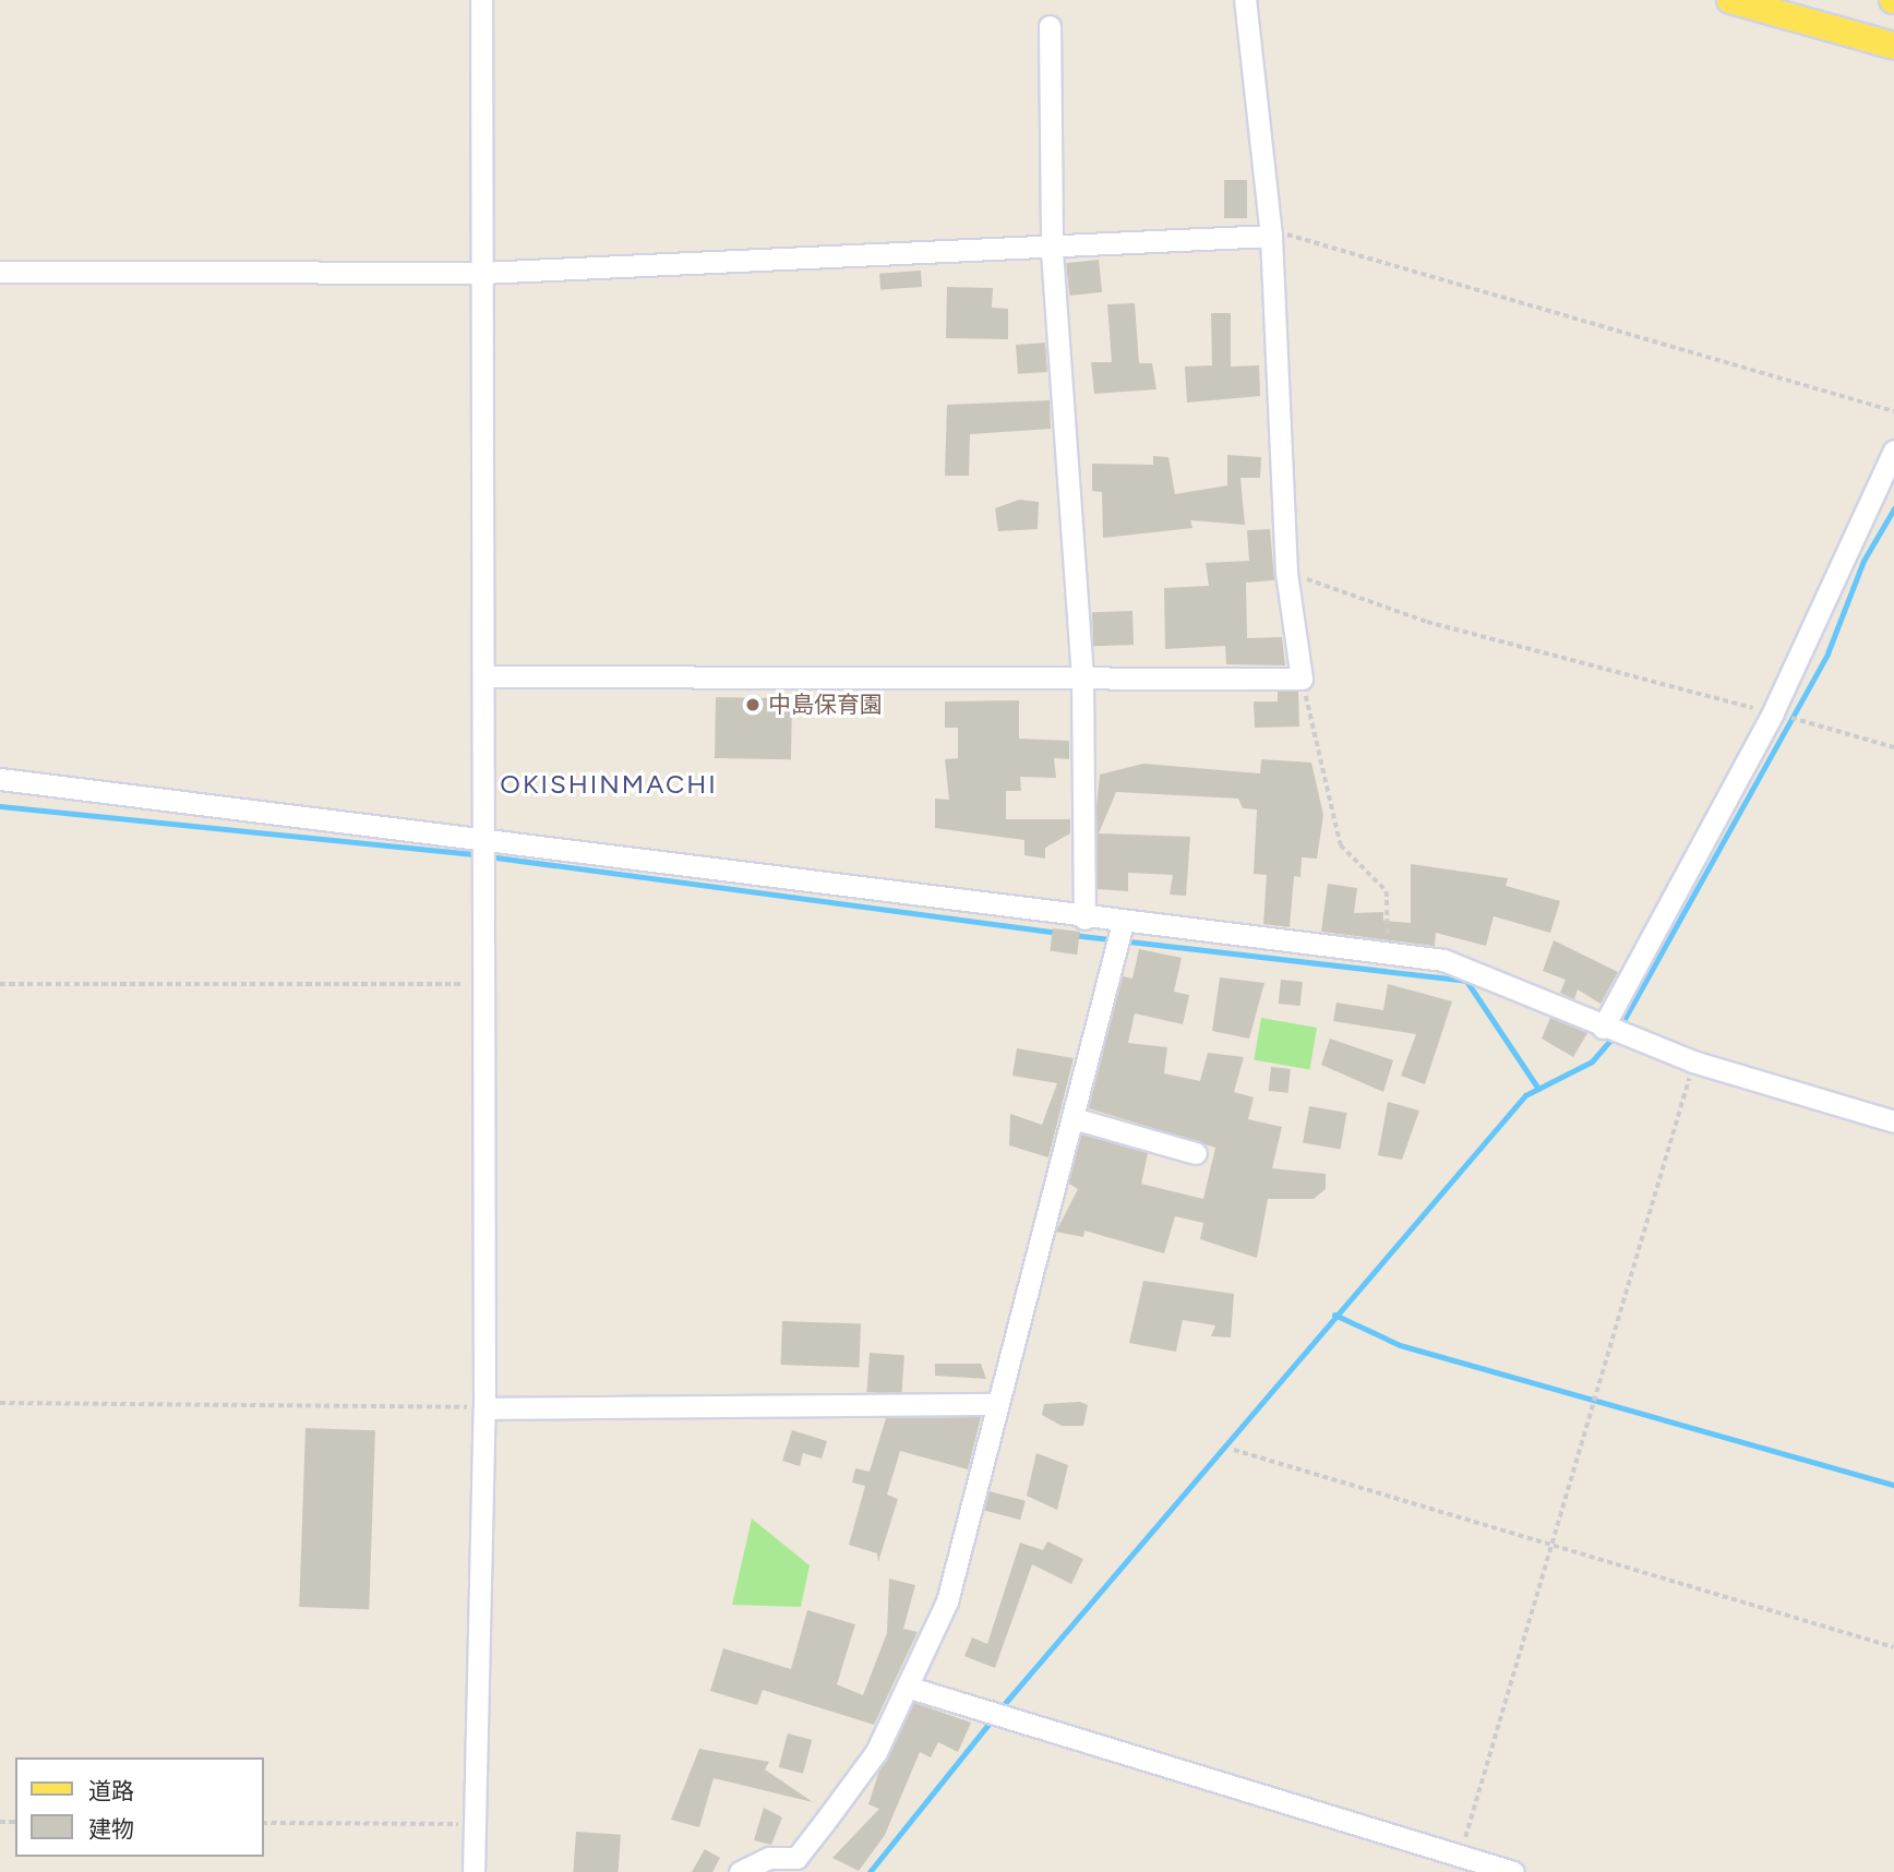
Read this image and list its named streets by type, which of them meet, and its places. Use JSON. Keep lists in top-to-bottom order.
{
  "districts": ["OKISHINMACHI"],
  "places": ["中島保育園"],
  "legend": ["道路", "建物"]
}
